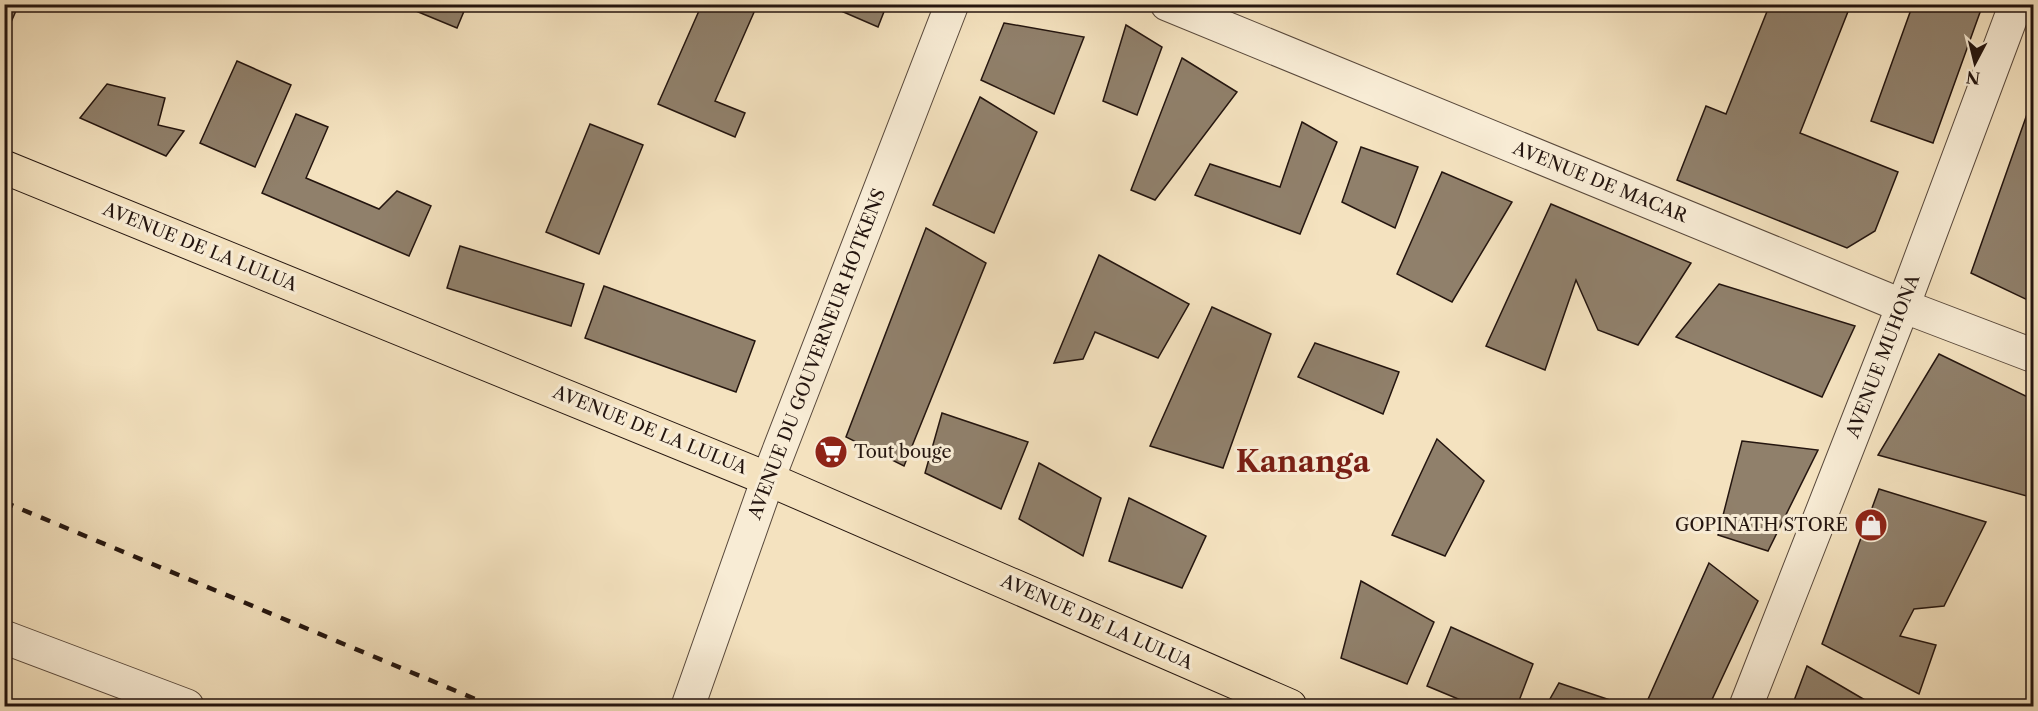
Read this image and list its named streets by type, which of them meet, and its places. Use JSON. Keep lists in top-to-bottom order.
{
  "streets": {
    "highway": ["AVENUE DE LA LULUA"],
    "street": ["AVENUE DE MACAR", "AVENUE DU GOUVERNEUR HOTKENS", "AVENUE MUHONA"]
  },
  "crossings": [
    ["AVENUE DE MACAR", "AVENUE MUHONA"],
    ["AVENUE DE LA LULUA", "AVENUE DU GOUVERNEUR HOTKENS"]
  ],
  "districts": ["Kananga"],
  "places": {
    "supermarket": ["Tout bouge"],
    "shop": ["GOPINATH STORE"]
  },
  "north": "bottom"
}
